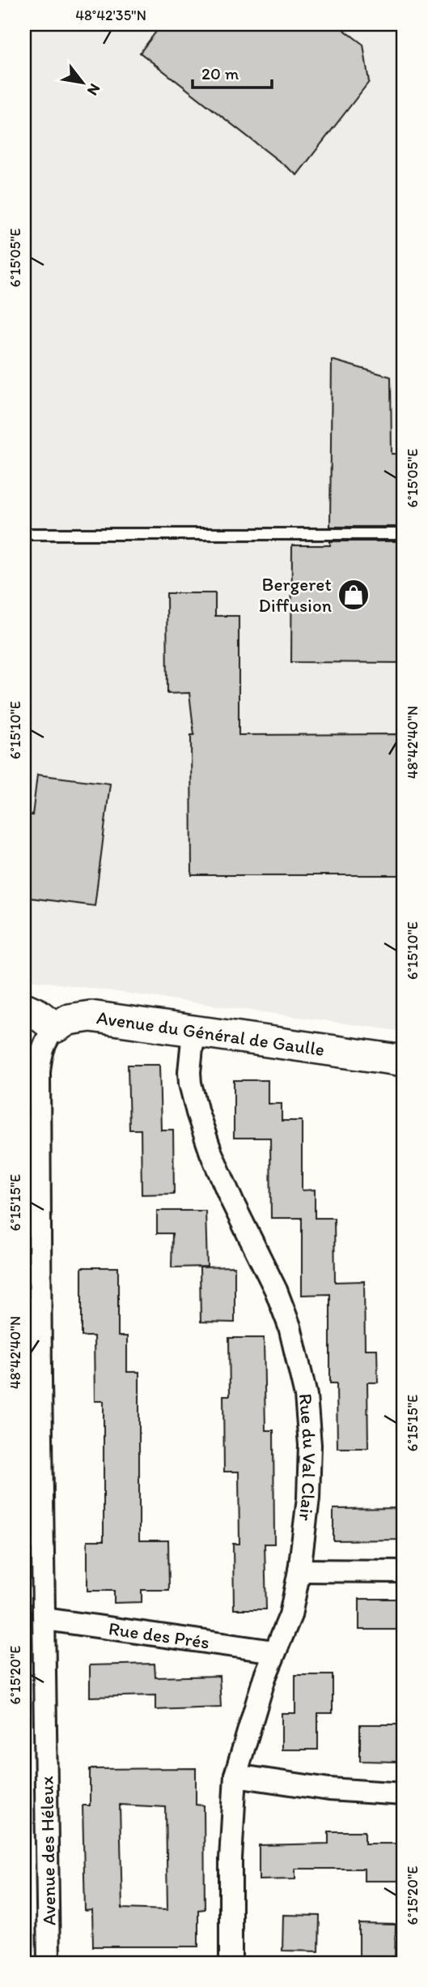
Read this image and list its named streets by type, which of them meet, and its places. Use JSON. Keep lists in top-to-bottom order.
{
  "streets": {
    "street": [
      "Avenue du Général de Gaulle",
      "Rue du Val Clair",
      "Rue des Prés",
      "Avenue des Héleux"
    ]
  },
  "crossings": [
    ["Avenue du Général de Gaulle", "Rue du Val Clair"],
    ["Avenue du Général de Gaulle", "Avenue des Héleux"],
    ["Rue du Val Clair", "Rue des Prés"],
    ["Rue des Prés", "Avenue des Héleux"]
  ],
  "places": {
    "shop": ["Bergeret Diffusion"]
  },
  "scale_bar": "20 m",
  "north": "bottom right",
  "coordinates": [
    "48°42'35\"N",
    "6°15'05\"E",
    "6°15'10\"E",
    "48°42'40\"N",
    "6°15'15\"E",
    "6°15'20\"E"
  ]
}
